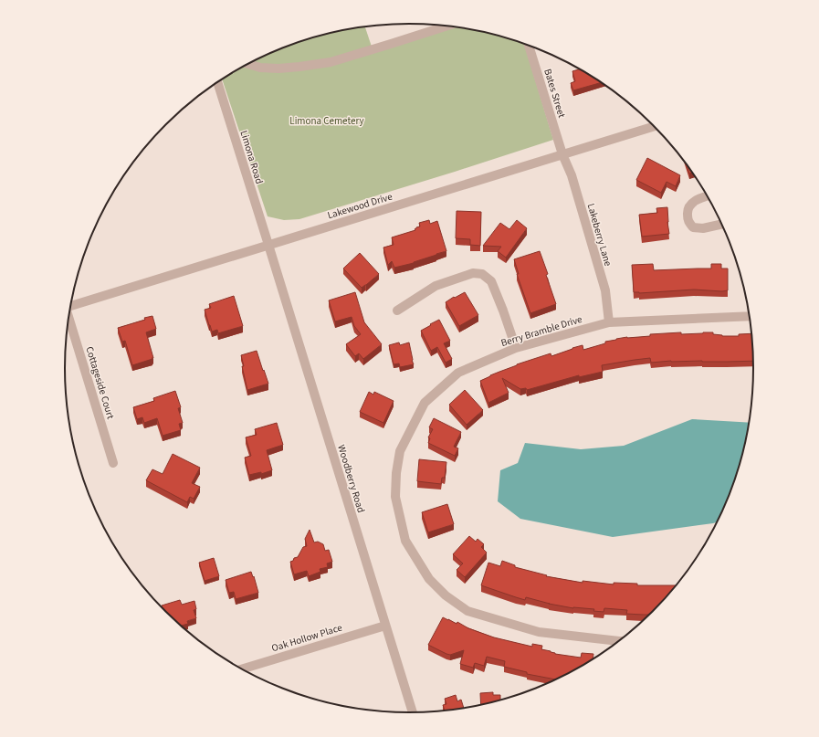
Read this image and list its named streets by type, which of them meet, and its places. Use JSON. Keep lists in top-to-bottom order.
{
  "streets": {
    "street": [
      "Bates Street",
      "Limona Road",
      "Lakewood Drive",
      "Lakeberry Lane",
      "Berry Bramble Drive",
      "Cottageside Court",
      "Woodberry Road",
      "Oak Hollow Place"
    ]
  },
  "crossings": [
    ["Bates Street", "Lakewood Drive"],
    ["Bates Street", "Lakeberry Lane"],
    ["Limona Road", "Lakewood Drive"],
    ["Limona Road", "Woodberry Road"],
    ["Lakewood Drive", "Lakeberry Lane"],
    ["Lakewood Drive", "Woodberry Road"],
    ["Lakeberry Lane", "Berry Bramble Drive"],
    ["Woodberry Road", "Oak Hollow Place"]
  ],
  "parks": ["Limona Cemetery"]
}
